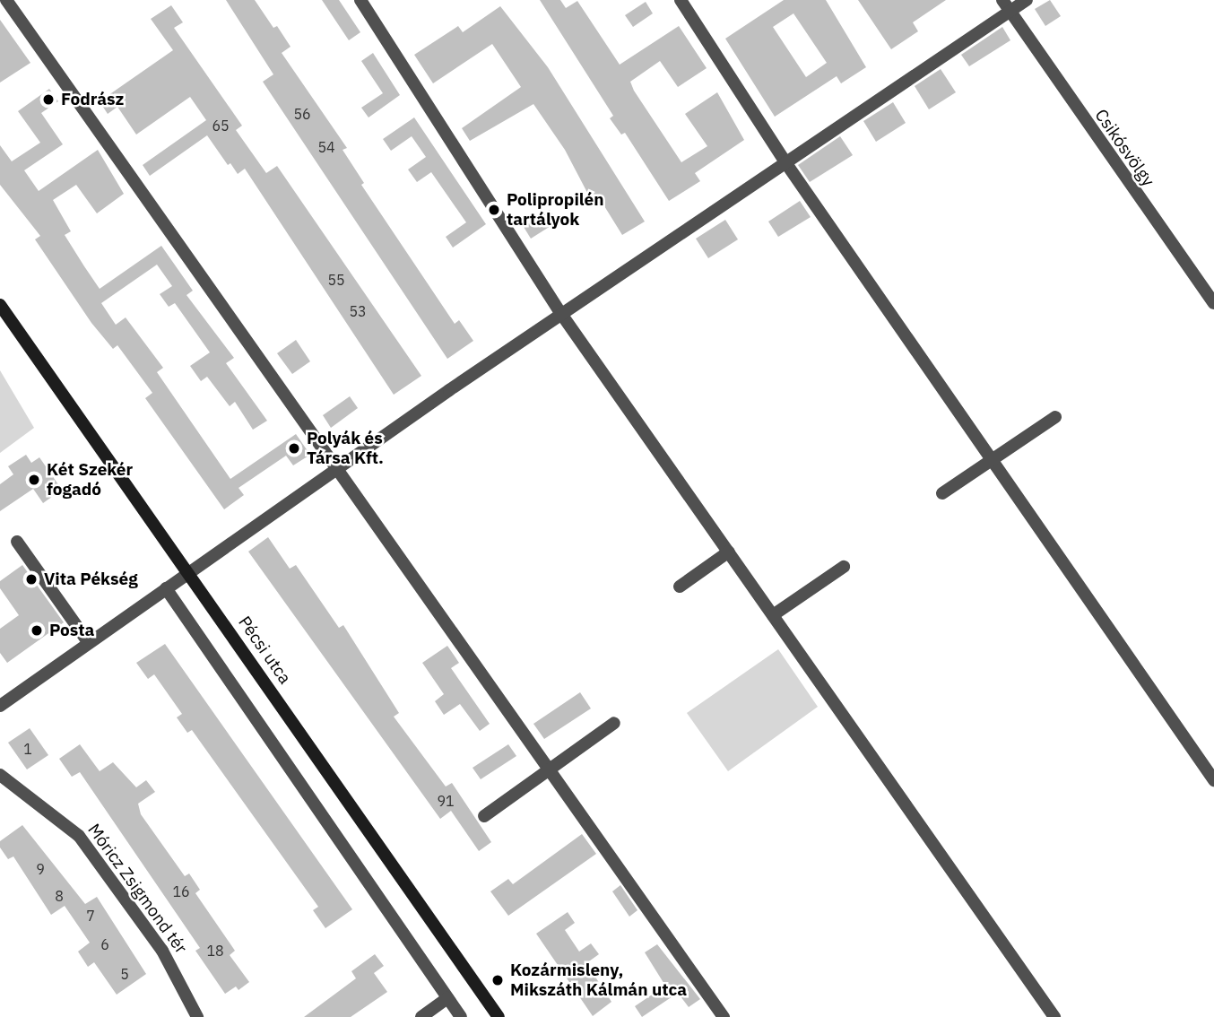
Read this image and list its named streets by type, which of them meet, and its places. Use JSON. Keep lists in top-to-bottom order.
{
  "streets": {
    "main road": ["Pécsi utca"],
    "street": ["Csikósvölgy", "Móricz Zsigmond tér"]
  },
  "places": [
    "Fodrász",
    "Polipropilén tartályok",
    "Polyák és Társa Kft.",
    "Két Szekér fogadó",
    "Vita Pékség",
    "Posta",
    "Kozármisleny, Mikszáth Kálmán utca"
  ],
  "house_numbers": [
    "56",
    "65",
    "54",
    "55",
    "53",
    "1",
    "91",
    "9",
    "16",
    "8",
    "7",
    "6",
    "18",
    "5"
  ]
}
